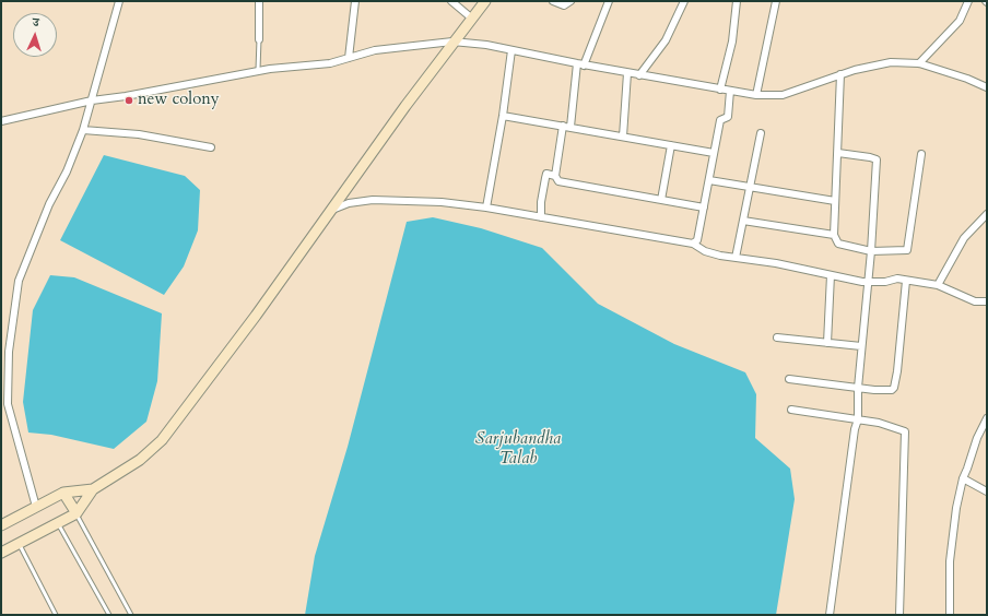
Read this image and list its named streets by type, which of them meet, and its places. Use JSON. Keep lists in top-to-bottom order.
{
  "water": ["Sarjubandha Talab"],
  "places": ["new colony"],
  "north": "top"
}
